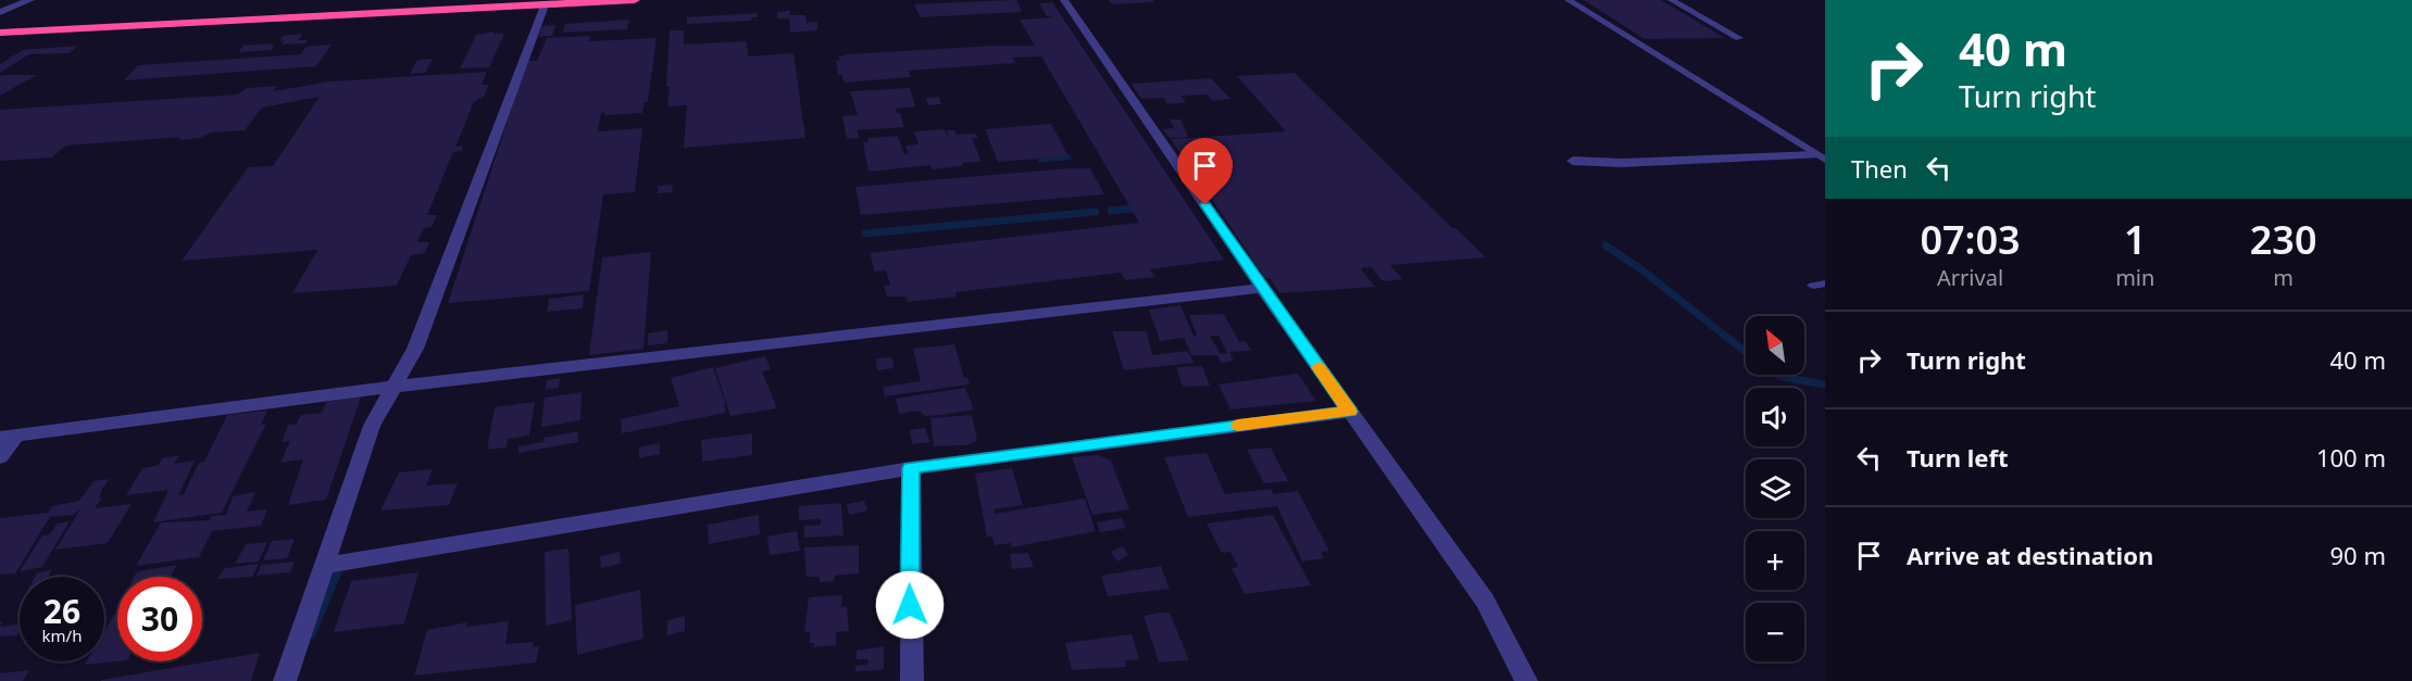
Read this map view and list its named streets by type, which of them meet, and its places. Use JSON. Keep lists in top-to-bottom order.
{
  "north": "top left",
  "page": {
    "turn": ["40 m", "Turn right"],
    "then": "Then",
    "eta": [
      "07:03",
      "Arrival",
      "1",
      "min",
      "230",
      "m"
    ],
    "list": [
      {
        "name": "Turn right",
        "value": "40 m"
      },
      {
        "name": "Turn left",
        "value": "100 m"
      },
      {
        "name": "Arrive at destination",
        "value": "90 m"
      }
    ],
    "map_buttons": ["+", "−"],
    "speed": "26 km/h",
    "limit": "30"
  }
}
